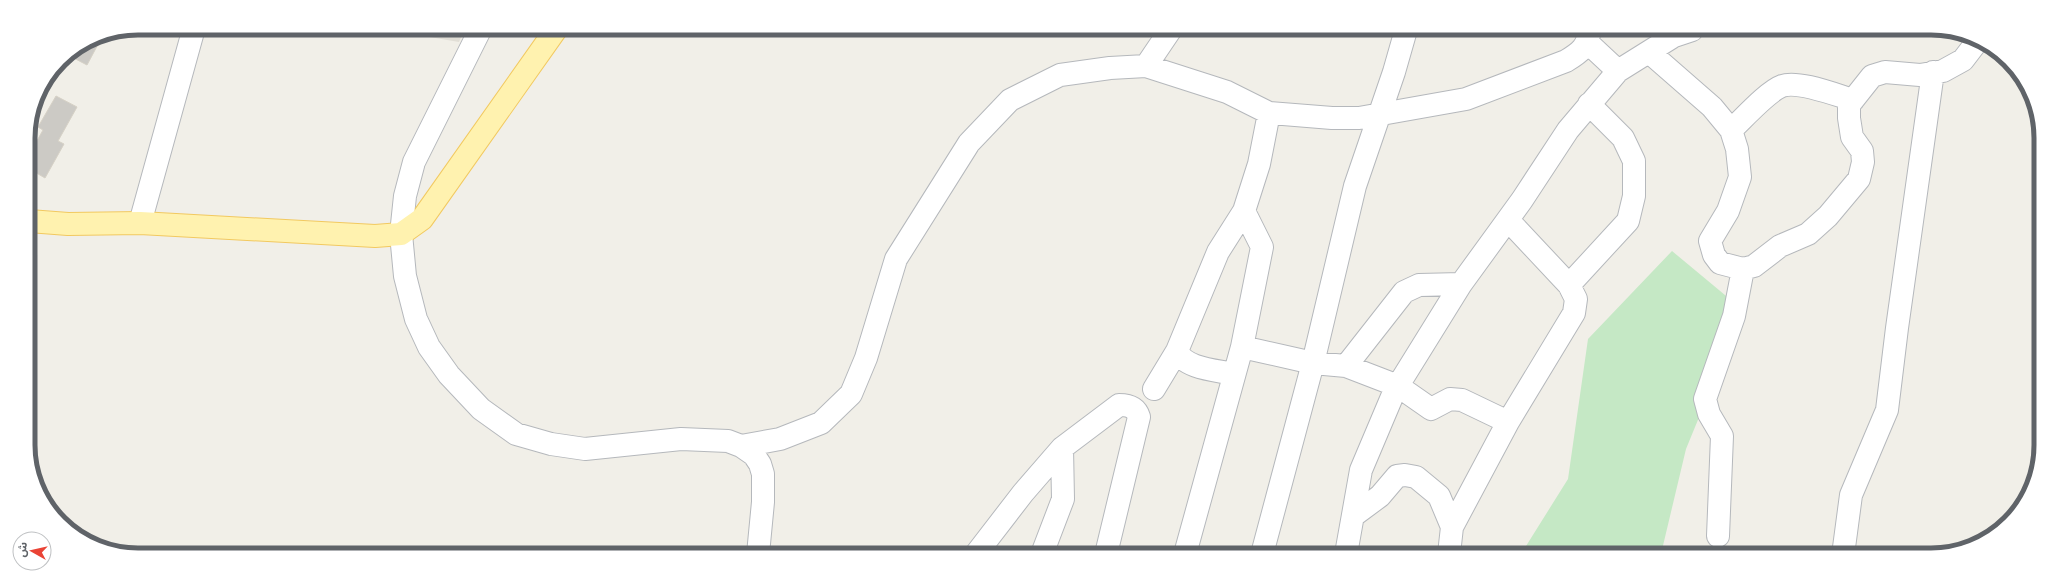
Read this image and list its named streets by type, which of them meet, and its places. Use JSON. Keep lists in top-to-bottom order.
{
  "north": "left"
}
